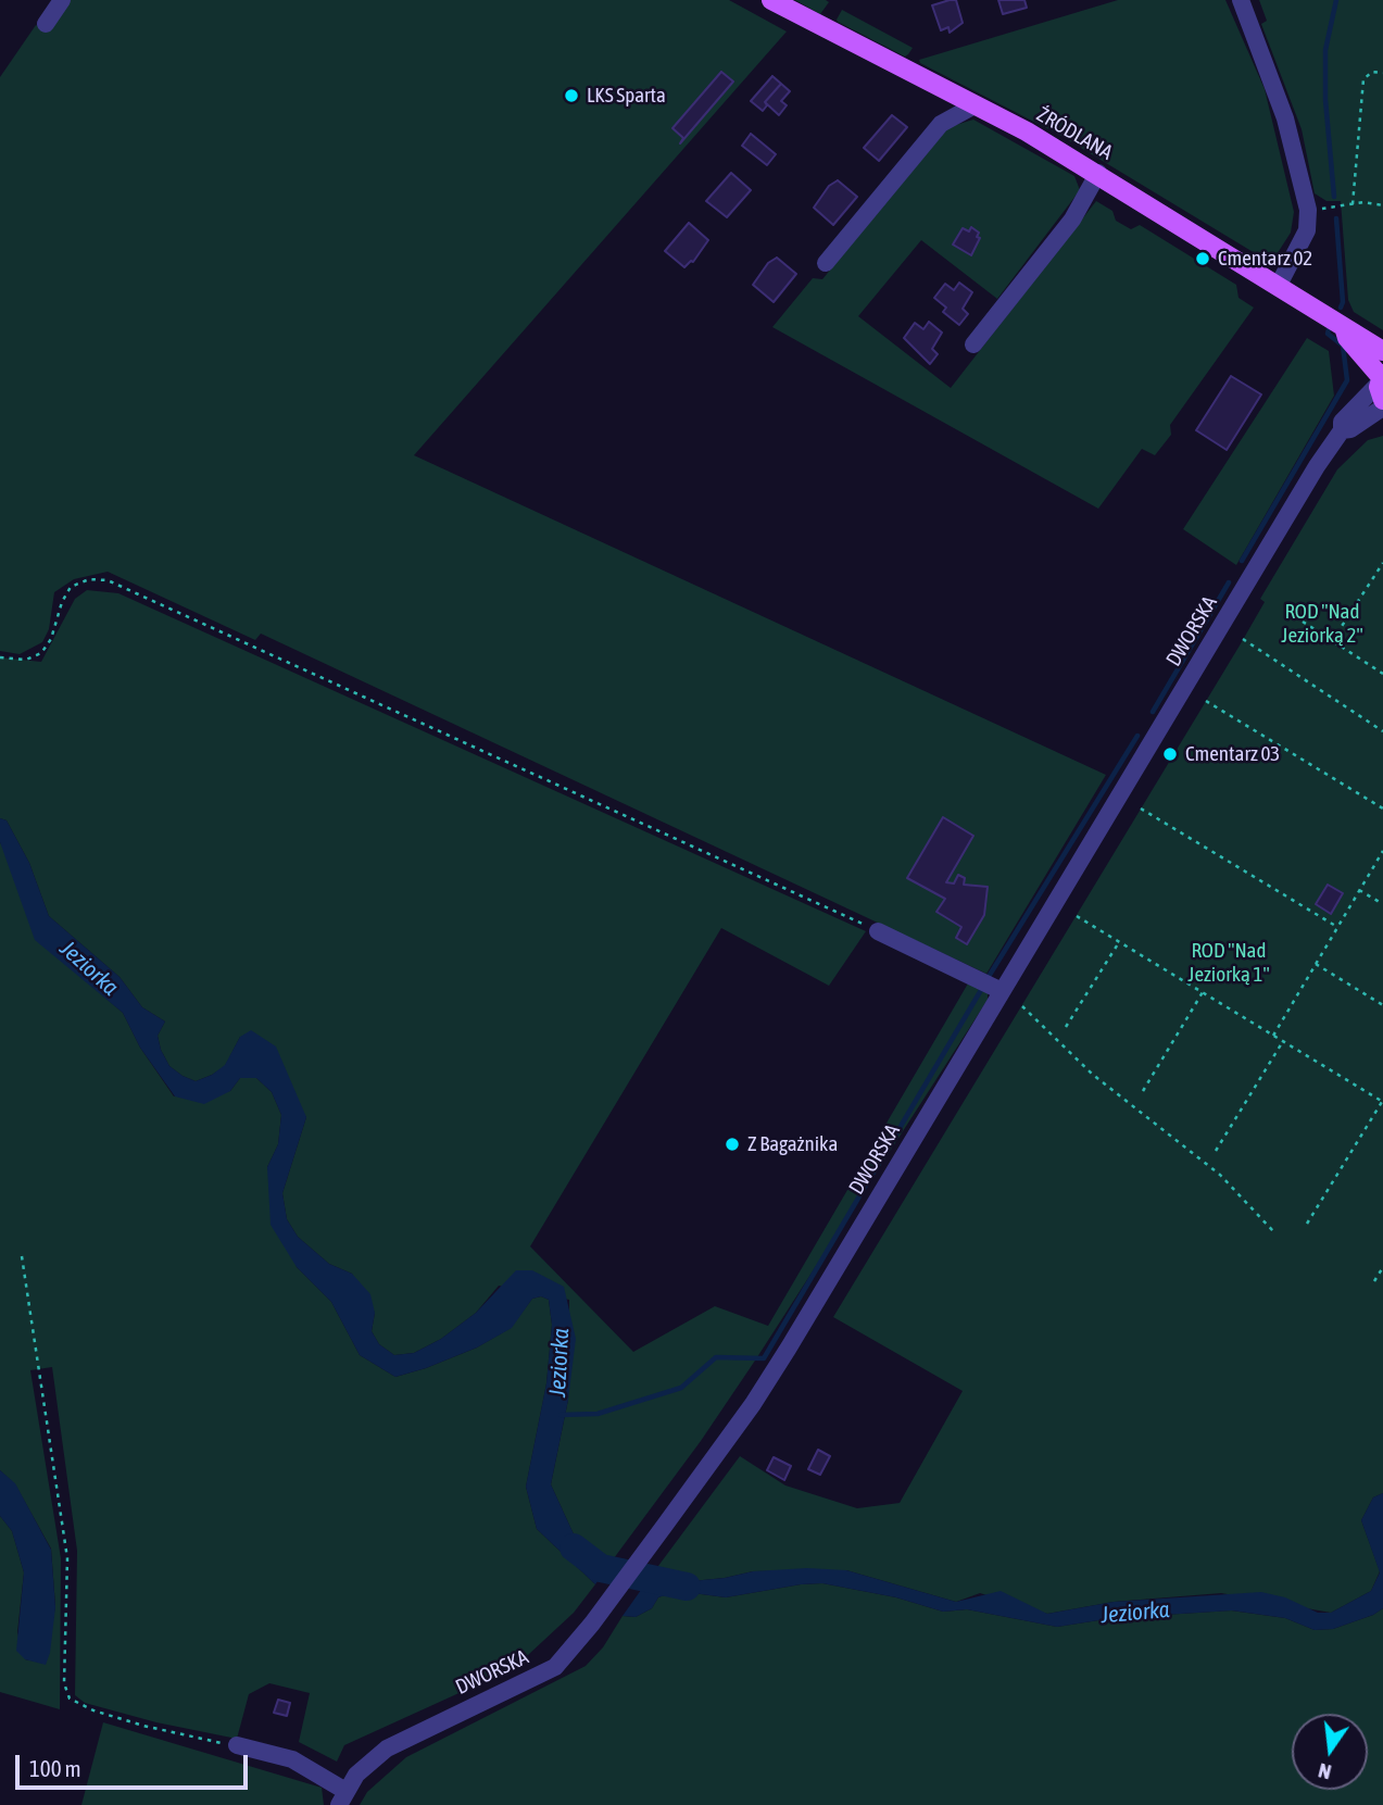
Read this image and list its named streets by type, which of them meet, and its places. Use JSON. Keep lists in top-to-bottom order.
{
  "streets": {
    "main road": ["ŹRÓDLANA"],
    "street": ["DWORSKA"]
  },
  "crossings": [
    ["ŹRÓDLANA", "DWORSKA"]
  ],
  "water": ["Jeziorka"],
  "parks": ["ROD \"Nad Jeziorką 2\"", "ROD \"Nad Jeziorką 1\""],
  "places": [
    "LKS Sparta",
    "Cmentarz 02",
    "Cmentarz 03",
    "Z Bagażnika"
  ],
  "scale_bar": "100 m",
  "north": "bottom"
}
